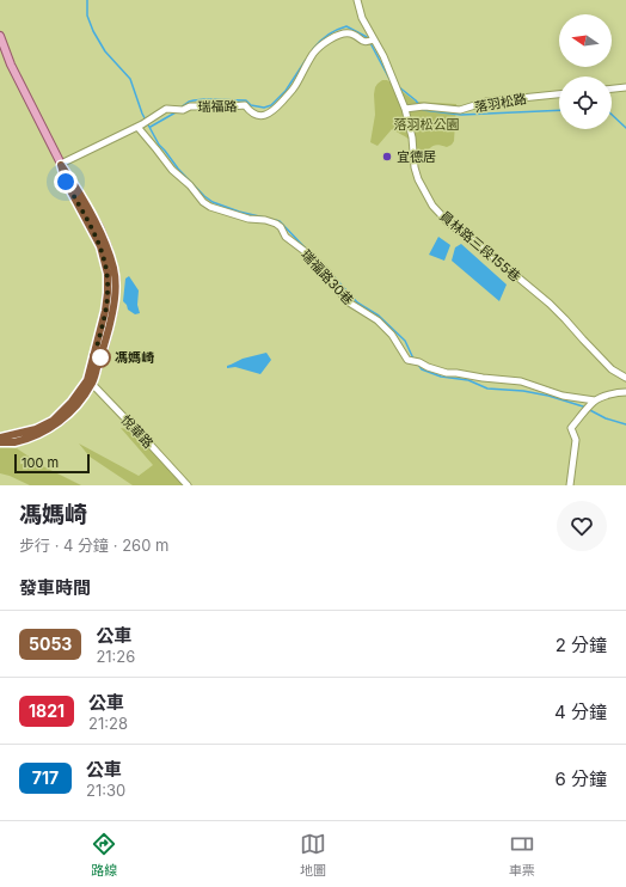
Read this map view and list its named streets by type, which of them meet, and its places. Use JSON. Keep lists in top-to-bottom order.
{
  "streets": {
    "street": [
      "落羽松路",
      "瑞福路",
      "員林路三段155巷",
      "瑞福路30巷",
      "悅華路"
    ]
  },
  "crossings": [
    ["落羽松路", "員林路三段155巷"],
    ["瑞福路", "員林路三段155巷"],
    ["瑞福路", "瑞福路30巷"]
  ],
  "parks": ["落羽松公園"],
  "places": ["宜德居", "馮媽崎"],
  "lines": ["bus line 5053"],
  "scale_bar": "100 m",
  "north": "left",
  "page": {
    "scale": "100 m",
    "heading": [
      ["馮媽崎", "步行 · 4 分鐘 · 260 m"],
      "發車時間"
    ],
    "list": [
      {
        "mark": "5053",
        "name": "公車",
        "note": "21:26",
        "value": "2 分鐘"
      },
      {
        "mark": "1821",
        "name": "公車",
        "note": "21:28",
        "value": "4 分鐘"
      },
      {
        "mark": "717",
        "name": "公車",
        "note": "21:30",
        "value": "6 分鐘"
      }
    ],
    "tabs": ["路線", "地圖", "車票"]
  }
}
